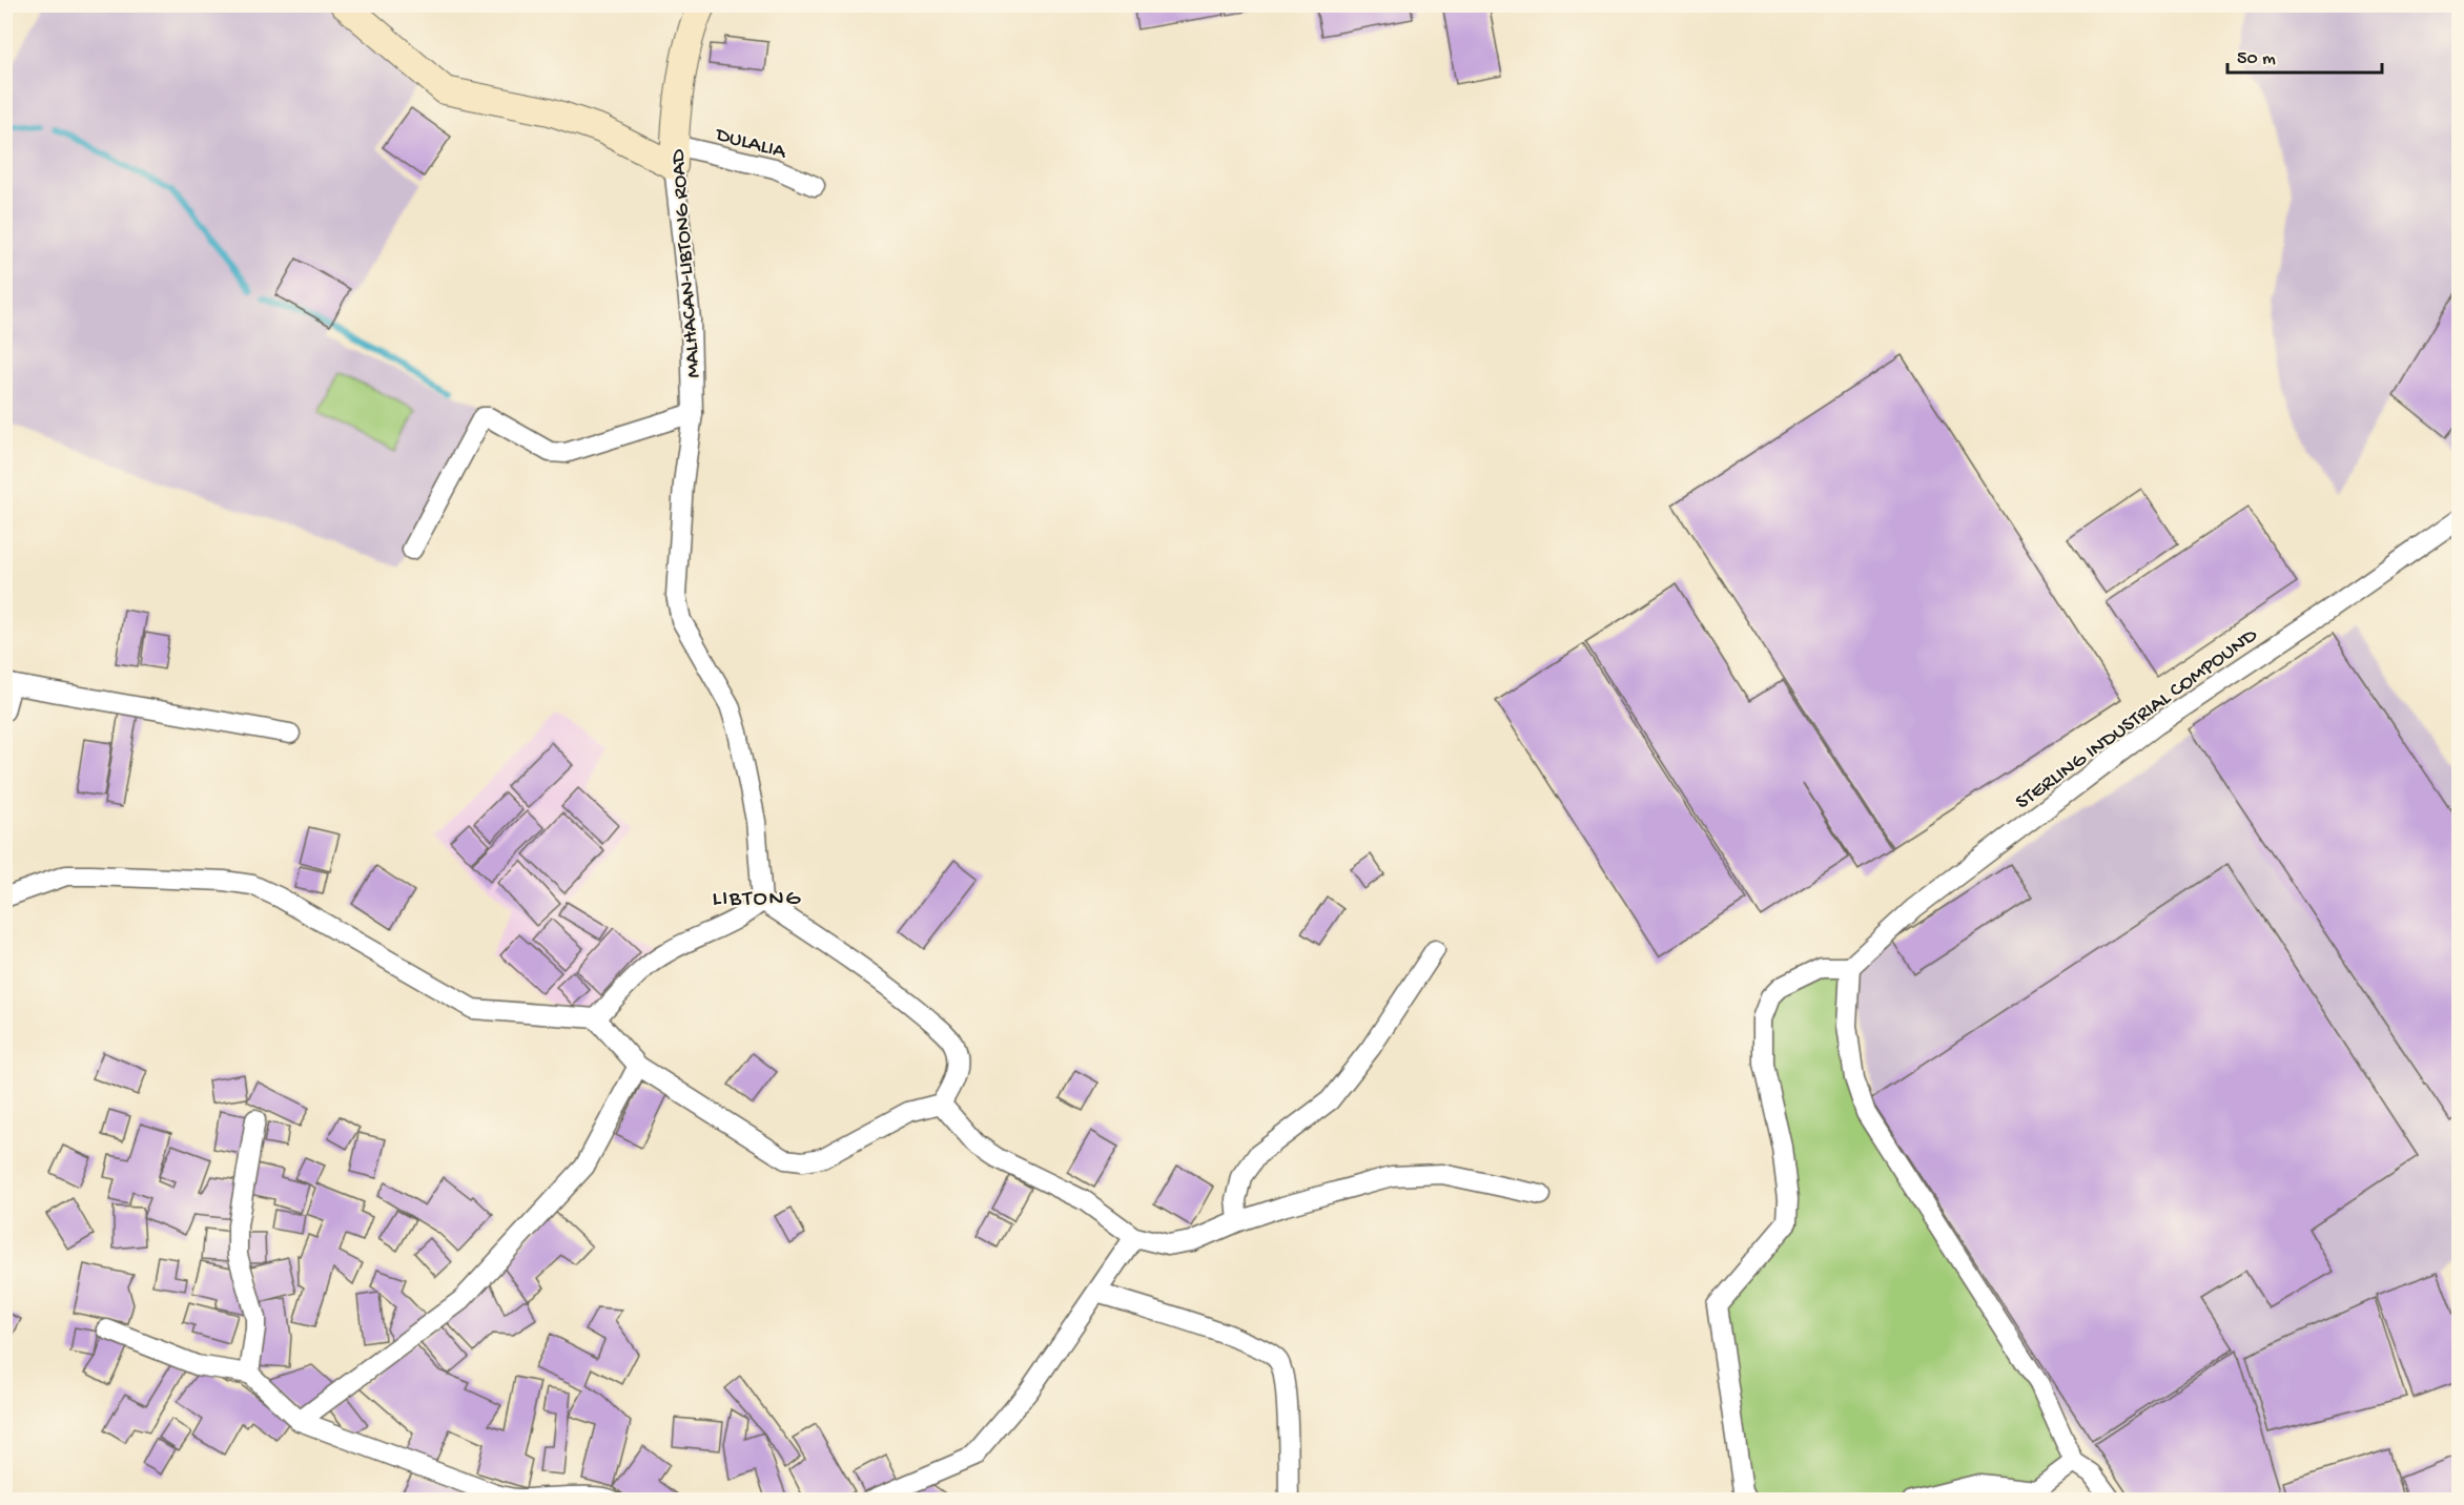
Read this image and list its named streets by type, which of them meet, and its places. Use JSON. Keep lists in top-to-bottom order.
{
  "streets": {
    "main road": ["MALHACAN-LIBTONG ROAD"],
    "street": ["DULALIA", "STERLING INDUSTRIAL COMPOUND"]
  },
  "crossings": [
    ["DULALIA", "MALHACAN-LIBTONG ROAD"]
  ],
  "districts": ["LIBTONG"],
  "scale_bar": "50 m"
}
